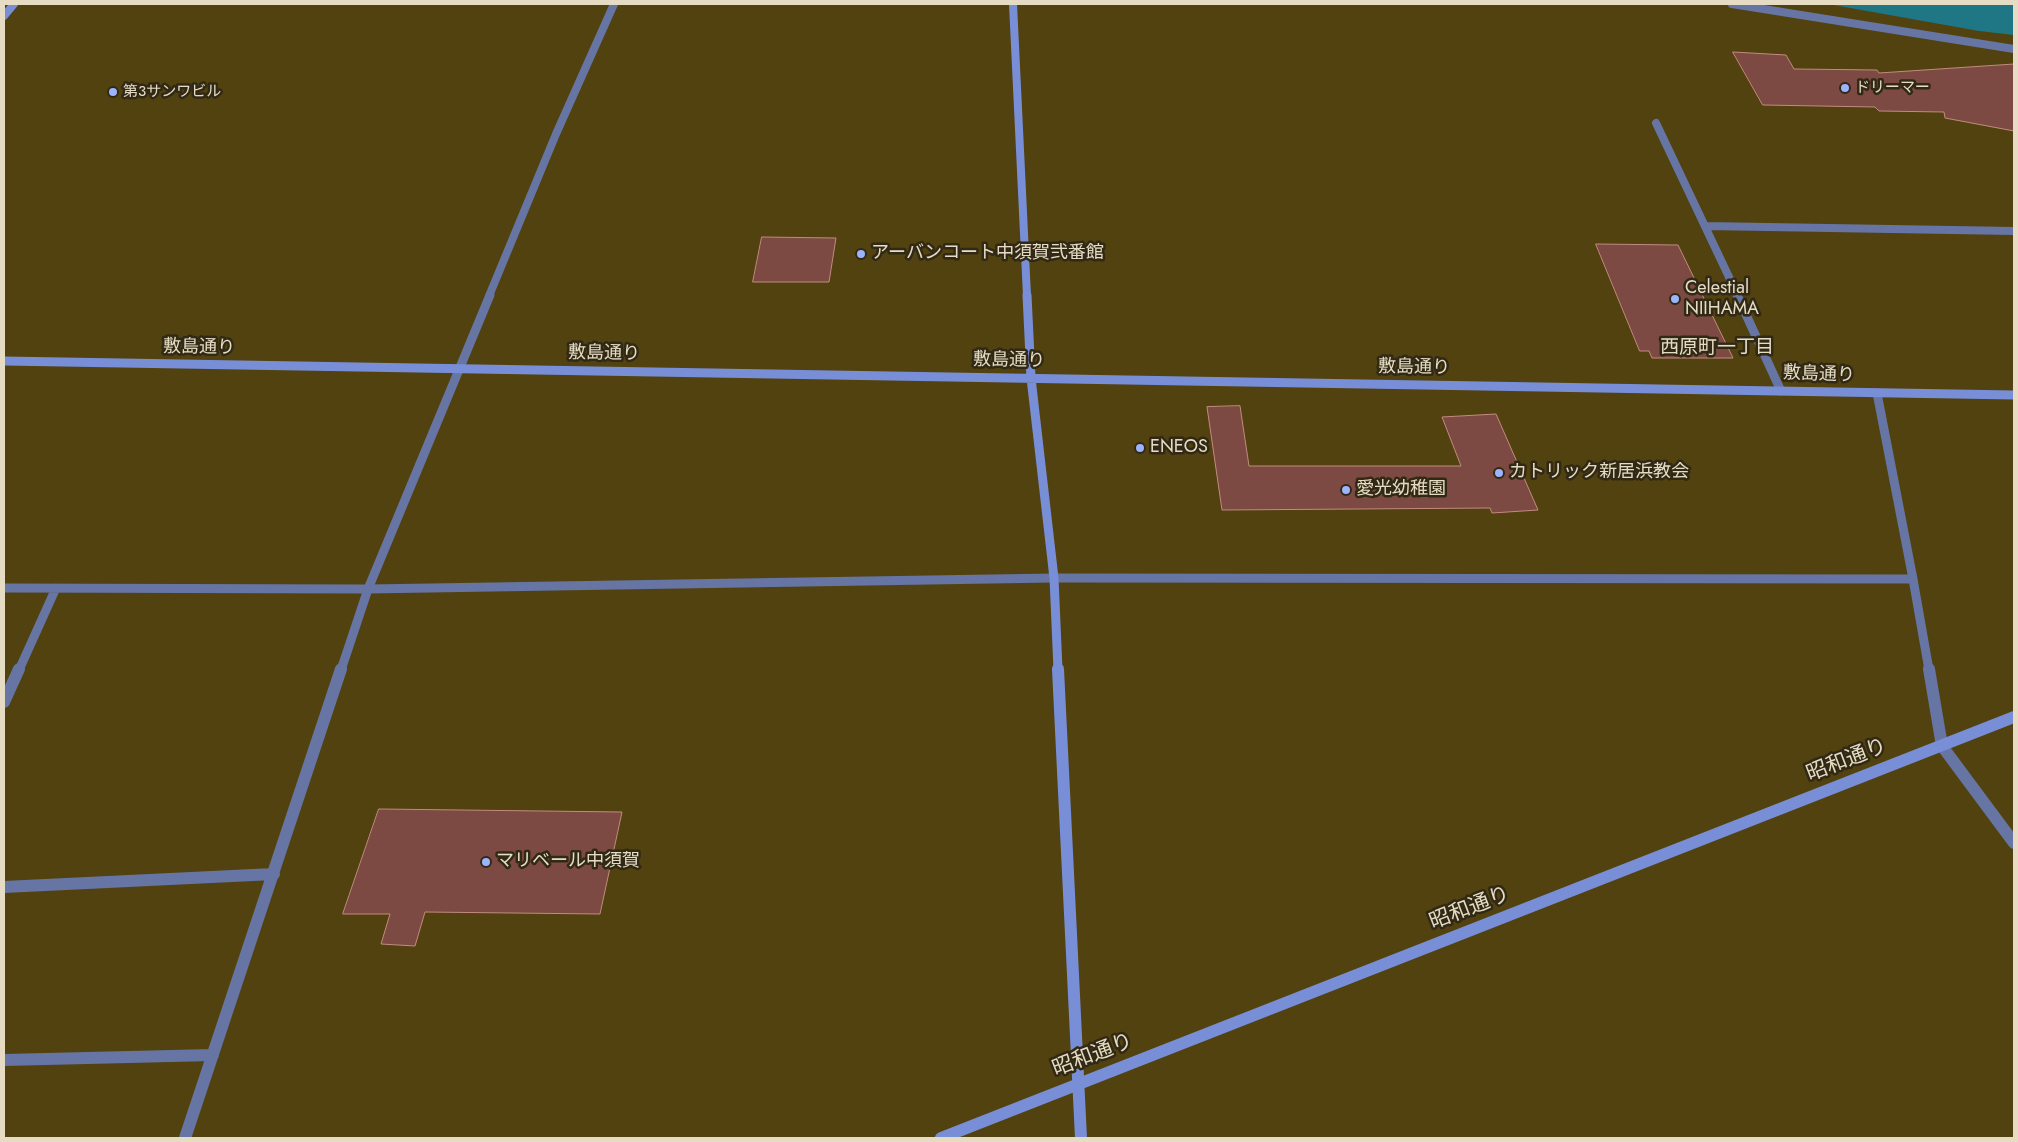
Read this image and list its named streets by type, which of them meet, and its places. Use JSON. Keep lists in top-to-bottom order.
{
  "streets": {
    "street": ["敷島通り", "昭和通り"]
  },
  "districts": ["西原町一丁目"],
  "places": [
    "ドリーマー",
    "第3サンワビル",
    "アーバンコート中須賀弐番館",
    "Celestial NIIHAMA",
    "ENEOS",
    "カトリック新居浜教会",
    "愛光幼稚園",
    "マリベール中須賀"
  ]
}
